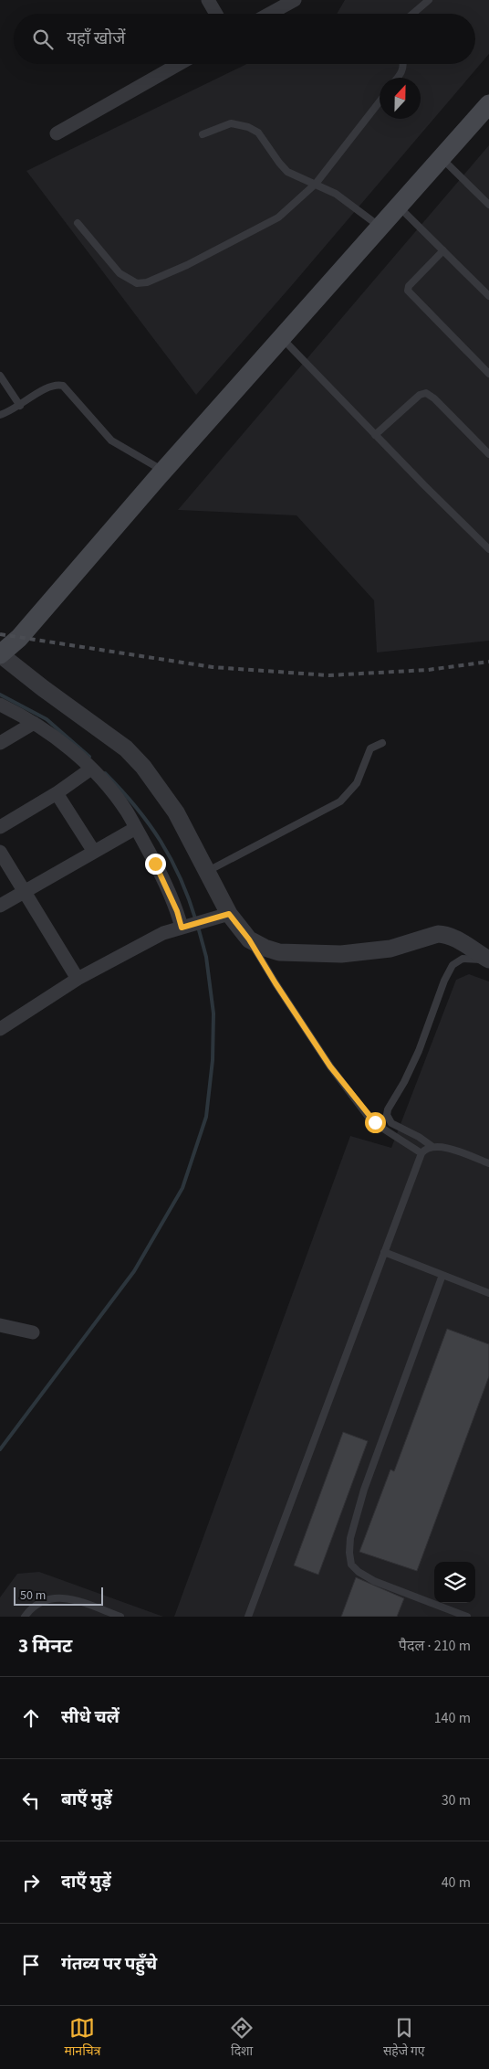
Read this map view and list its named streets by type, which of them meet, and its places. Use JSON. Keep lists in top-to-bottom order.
{
  "scale_bar": "50 m",
  "north": "top",
  "page": {
    "search": "यहाँ खोजें",
    "scale": "50 m",
    "heading": ["3 मिनट", "पैदल · 210 m"],
    "list": [
      ["सीधे चलें", "140 m"],
      ["बाएँ मुड़ें", "30 m"],
      ["दाएँ मुड़ें", "40 m"],
      "गंतव्य पर पहुँचे"
    ],
    "nav": ["मानचित्र", "दिशा", "सहेजे गए"]
  }
}
